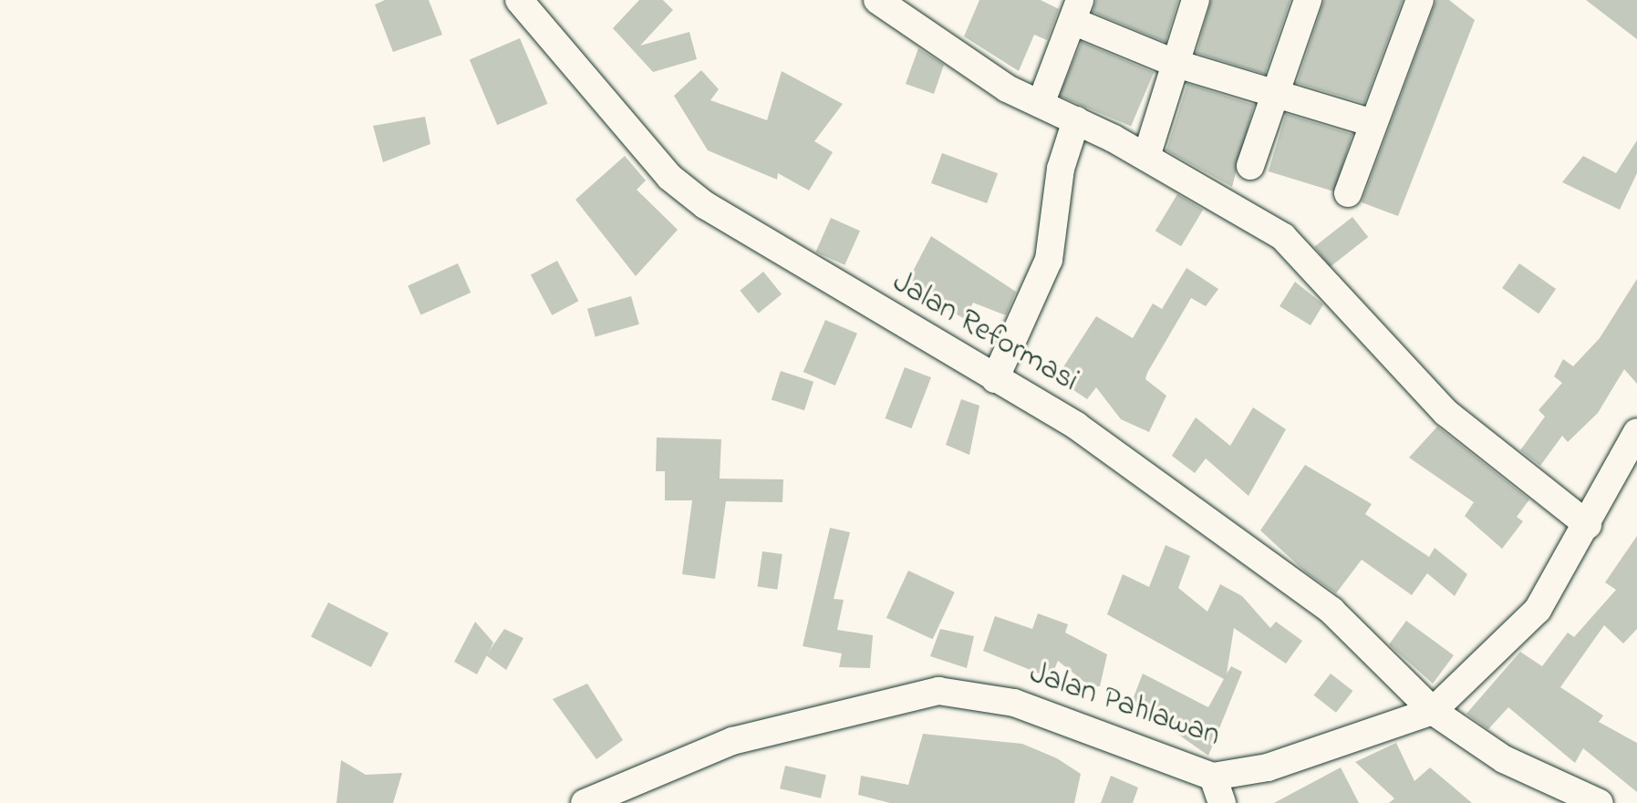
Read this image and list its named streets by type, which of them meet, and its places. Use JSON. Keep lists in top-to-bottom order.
{
  "streets": {
    "street": ["Jalan Reformasi", "Jalan Pahlawan"]
  },
  "crossings": [
    ["Jalan Reformasi", "Jalan Pahlawan"]
  ]
}
